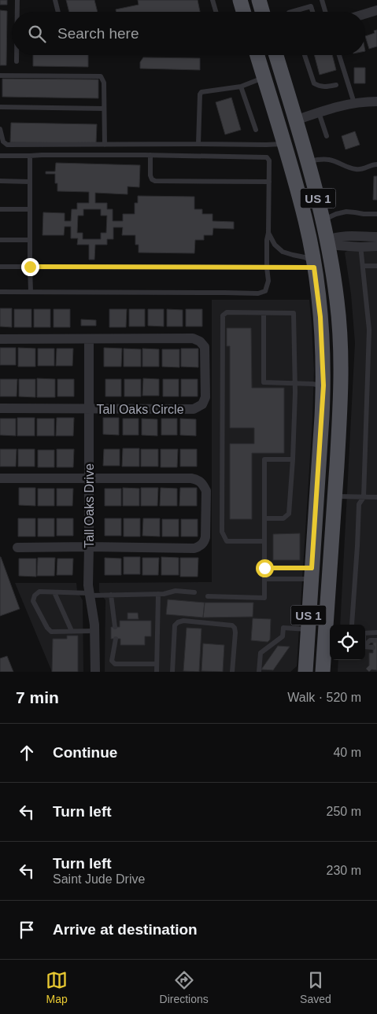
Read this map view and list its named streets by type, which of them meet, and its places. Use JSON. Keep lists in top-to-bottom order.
{
  "streets": {
    "main road": ["US 1"],
    "street": ["Tall Oaks Circle", "Tall Oaks Drive"]
  },
  "crossings": [
    ["Tall Oaks Circle", "Tall Oaks Drive"]
  ],
  "page": {
    "search": "Search here",
    "heading": ["7 min", "Walk · 520 m"],
    "list": [
      ["Continue", "40 m"],
      ["Turn left", "250 m"],
      ["Turn left", "Saint Jude Drive", "230 m"],
      "Arrive at destination"
    ],
    "nav": ["Map", "Directions", "Saved"]
  }
}
